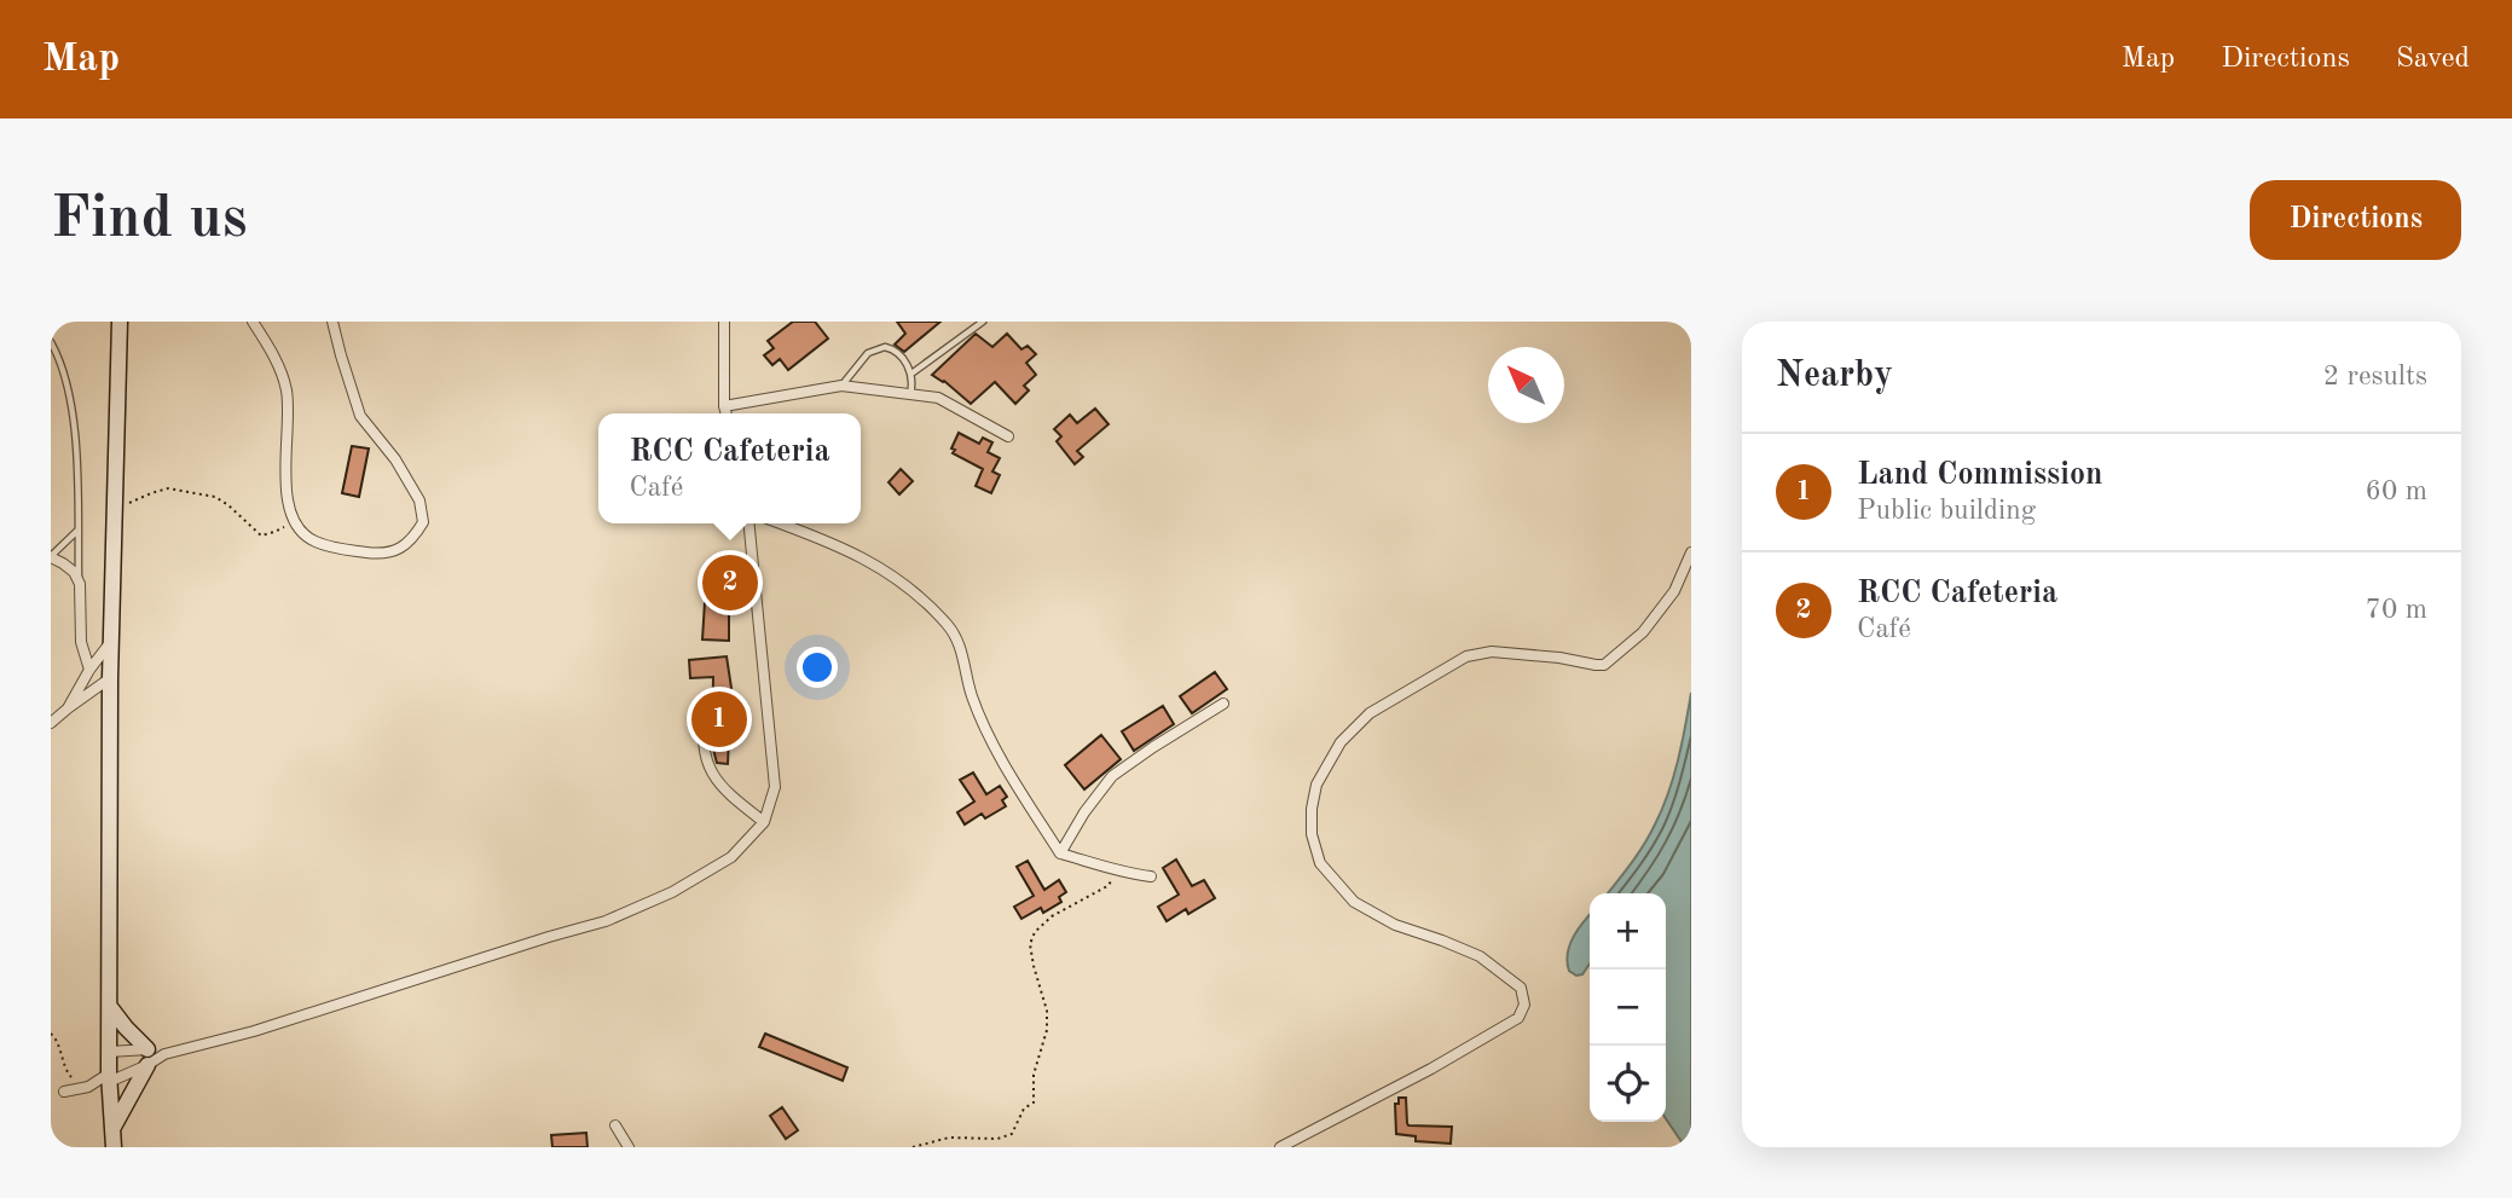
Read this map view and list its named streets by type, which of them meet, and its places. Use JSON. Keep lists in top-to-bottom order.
{
  "north": "top left",
  "page": {
    "header": "Map",
    "nav": ["Map", "Directions", "Saved"],
    "buttons": "Directions",
    "title": "Find us",
    "heading": ["Nearby", "2 results"],
    "popup": ["RCC Cafeteria", "Café"],
    "list": [
      {
        "mark": "1",
        "name": "Land Commission",
        "note": "Public building",
        "value": "60 m"
      },
      {
        "mark": "2",
        "name": "RCC Cafeteria",
        "note": "Café",
        "value": "70 m"
      }
    ],
    "pins": ["2", "1"],
    "map_buttons": ["+", "−"]
  }
}
